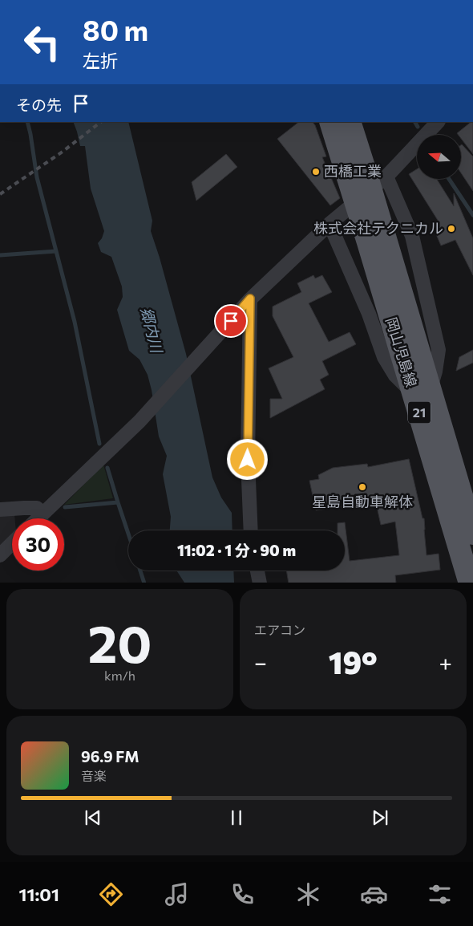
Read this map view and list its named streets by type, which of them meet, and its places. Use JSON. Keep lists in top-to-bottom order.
{
  "streets": {
    "main road": ["岡山児島線", "21"]
  },
  "water": ["郷内川"],
  "places": ["西橋工業", "株式会社テクニカル", "星島自動車解体"],
  "north": "left",
  "page": {
    "turn": ["80 m", "左折"],
    "then": "その先",
    "limit": "30",
    "trip": "11:02 · 1 分 · 90 m",
    "tile": [
      ["20", "km/h"],
      "エアコン"
    ],
    "heat": ["−", "19°", "+"],
    "song": ["96.9 FM", "音楽"],
    "tabs": "11:01"
  }
}
